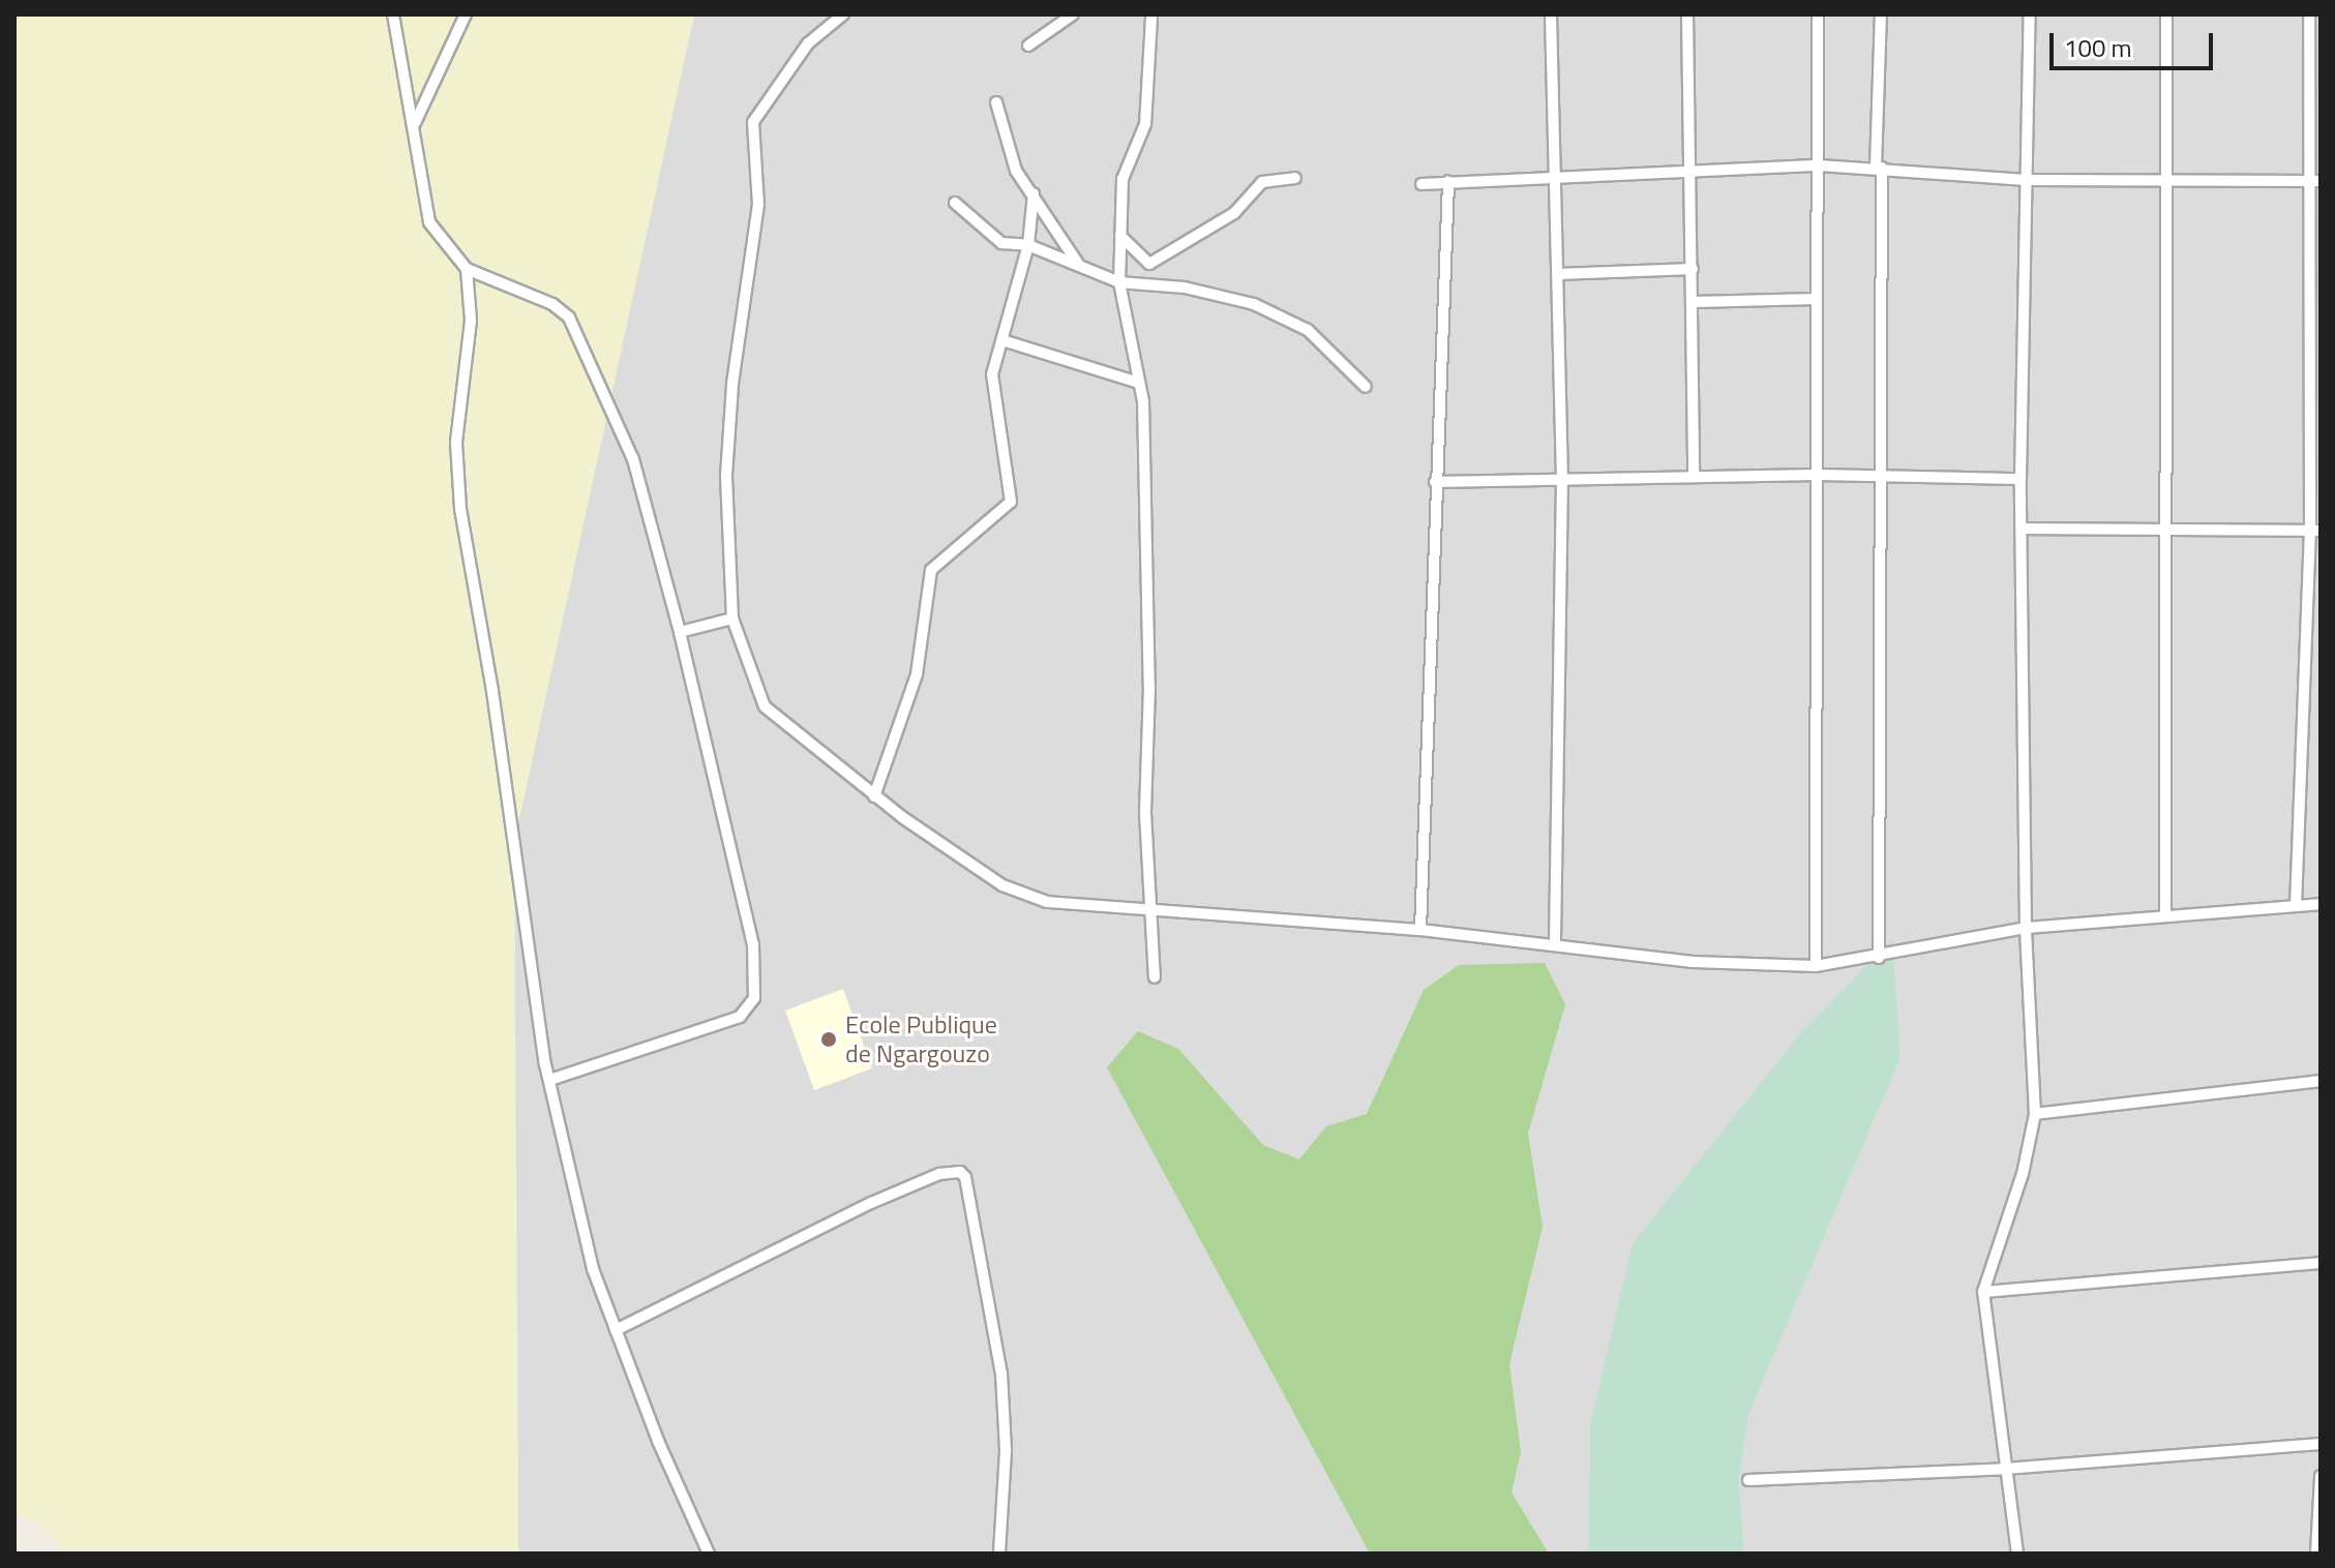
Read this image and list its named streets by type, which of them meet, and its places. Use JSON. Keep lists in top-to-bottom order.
{
  "places": ["Ecole Publique de Ngargouzo"],
  "scale_bar": "100 m"
}
